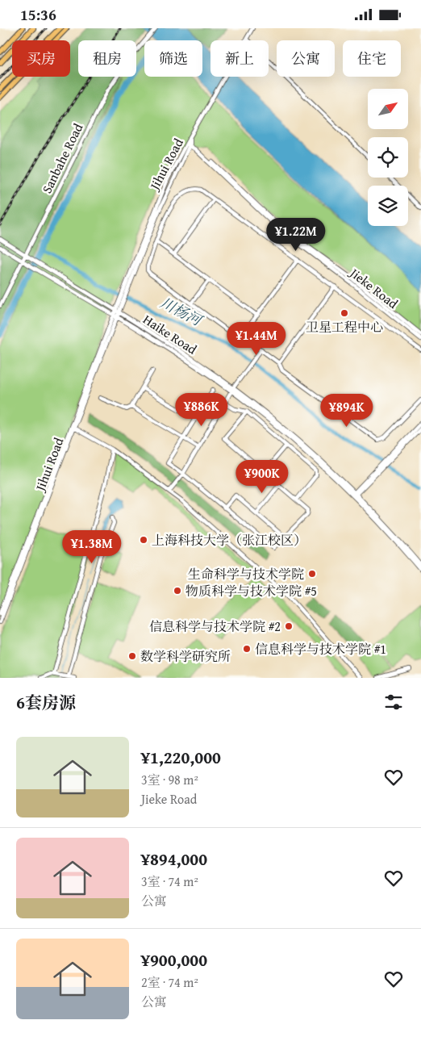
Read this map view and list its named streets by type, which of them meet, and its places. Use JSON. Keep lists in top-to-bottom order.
{
  "streets": {
    "street": [
      "Sanbahe Road",
      "Jihui Road",
      "Jieke Road",
      "Haike Road"
    ]
  },
  "crossings": [
    ["Sanbahe Road", "Haike Road"],
    ["Jihui Road", "Jieke Road"],
    ["Jihui Road", "Haike Road"]
  ],
  "water": ["川杨河"],
  "places": [
    "卫星工程中心",
    "上海科技大学（张江校区）",
    "生命科学与技术学院",
    "物质科学与技术学院 #5",
    "信息科学与技术学院 #2",
    "信息科学与技术学院 #1",
    "数学科学研究所"
  ],
  "north": "top right",
  "page": {
    "status": "15:36",
    "chip": [
      "买房",
      "租房",
      "筛选",
      "新上",
      "公寓",
      "住宅"
    ],
    "price": [
      "¥1.22M",
      "¥1.44M",
      "¥886K",
      "¥894K",
      "¥900K",
      "¥1.38M"
    ],
    "heading": "6套房源",
    "list": [
      {
        "name": "¥1,220,000",
        "note": "3室 · 98 m² · Jieke Road"
      },
      {
        "name": "¥894,000",
        "note": "3室 · 74 m² · 公寓"
      },
      {
        "name": "¥900,000",
        "note": "2室 · 74 m² · 公寓"
      }
    ]
  }
}
